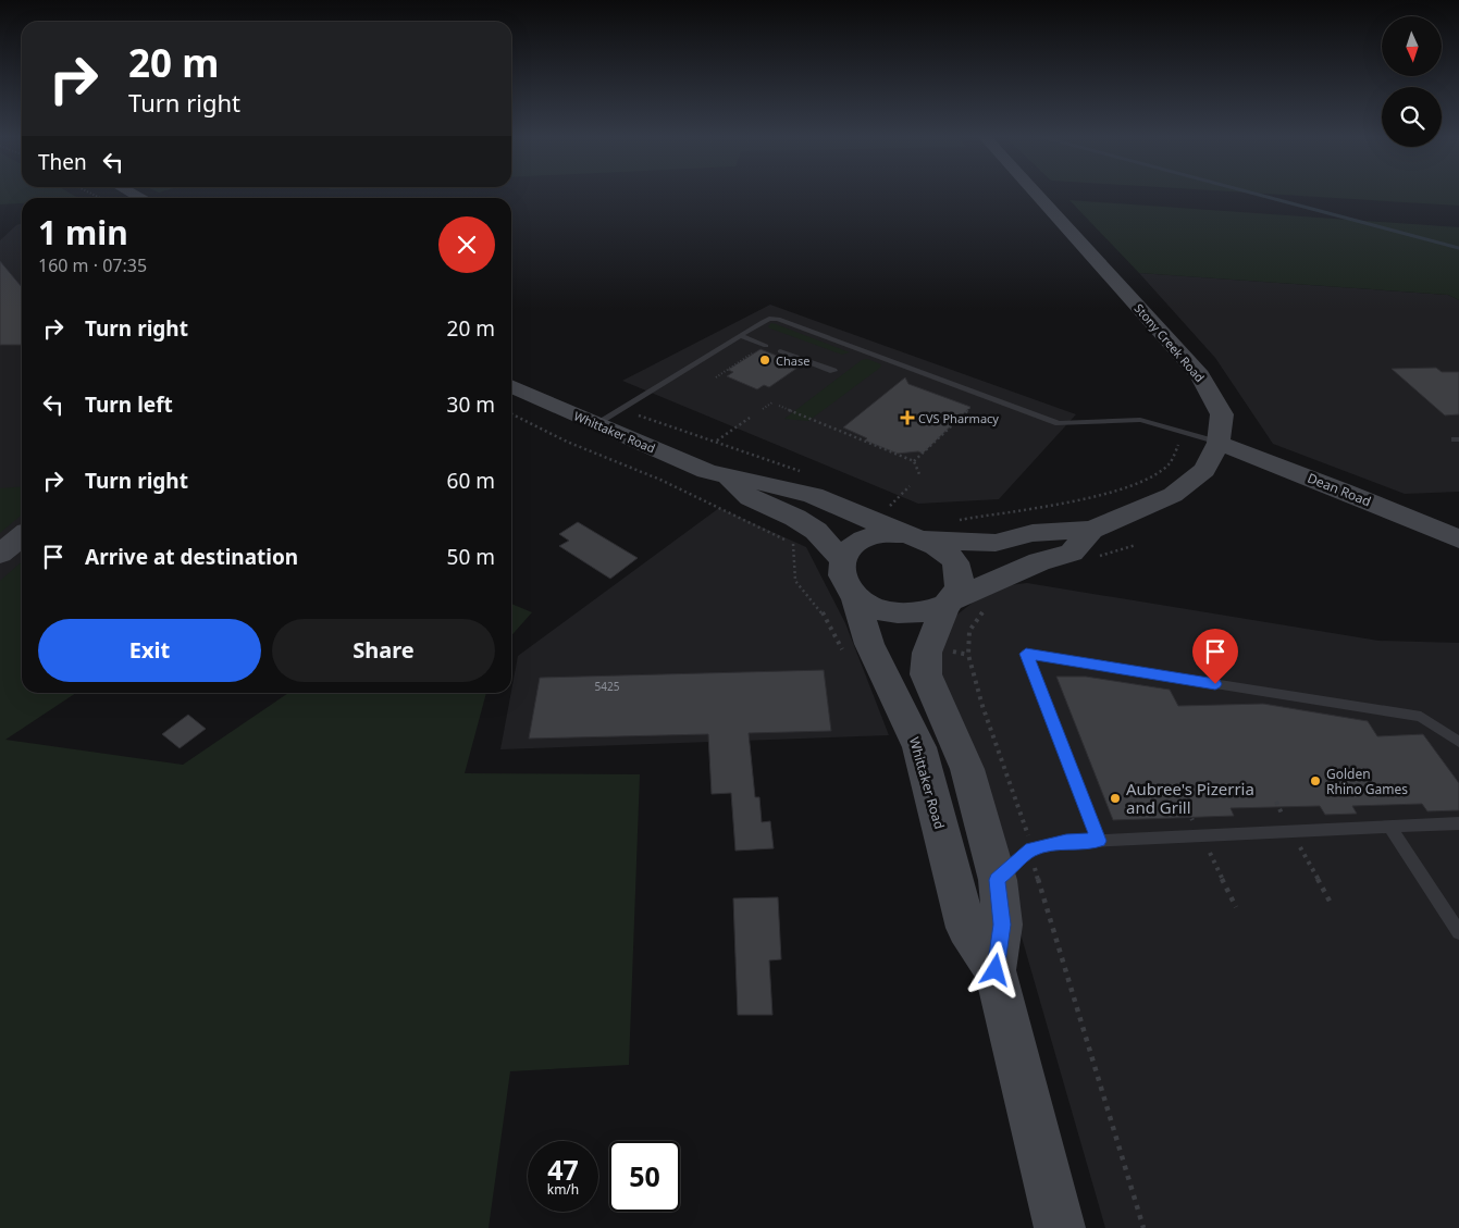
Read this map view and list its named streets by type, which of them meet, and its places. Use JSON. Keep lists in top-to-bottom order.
{
  "streets": {
    "main road": ["Stony Creek Road", "Whittaker Road", "Dean Road"]
  },
  "crossings": [
    ["Stony Creek Road", "Whittaker Road"],
    ["Stony Creek Road", "Dean Road"]
  ],
  "places": {
    "other": ["Chase", "Golden Rhino Games", "Aubree's Pizerria and Grill"],
    "health": ["CVS Pharmacy"]
  },
  "house_numbers": ["5425"],
  "north": "bottom",
  "page": {
    "turn": ["20 m", "Turn right"],
    "then": "Then",
    "heading": ["1 min", "160 m · 07:35"],
    "list": [
      {
        "name": "Turn right",
        "value": "20 m"
      },
      {
        "name": "Turn left",
        "value": "30 m"
      },
      {
        "name": "Turn right",
        "value": "60 m"
      },
      {
        "name": "Arrive at destination",
        "value": "50 m"
      }
    ],
    "buttons": ["Exit", "Share"],
    "speed": "47 km/h",
    "limit": "50"
  }
}
